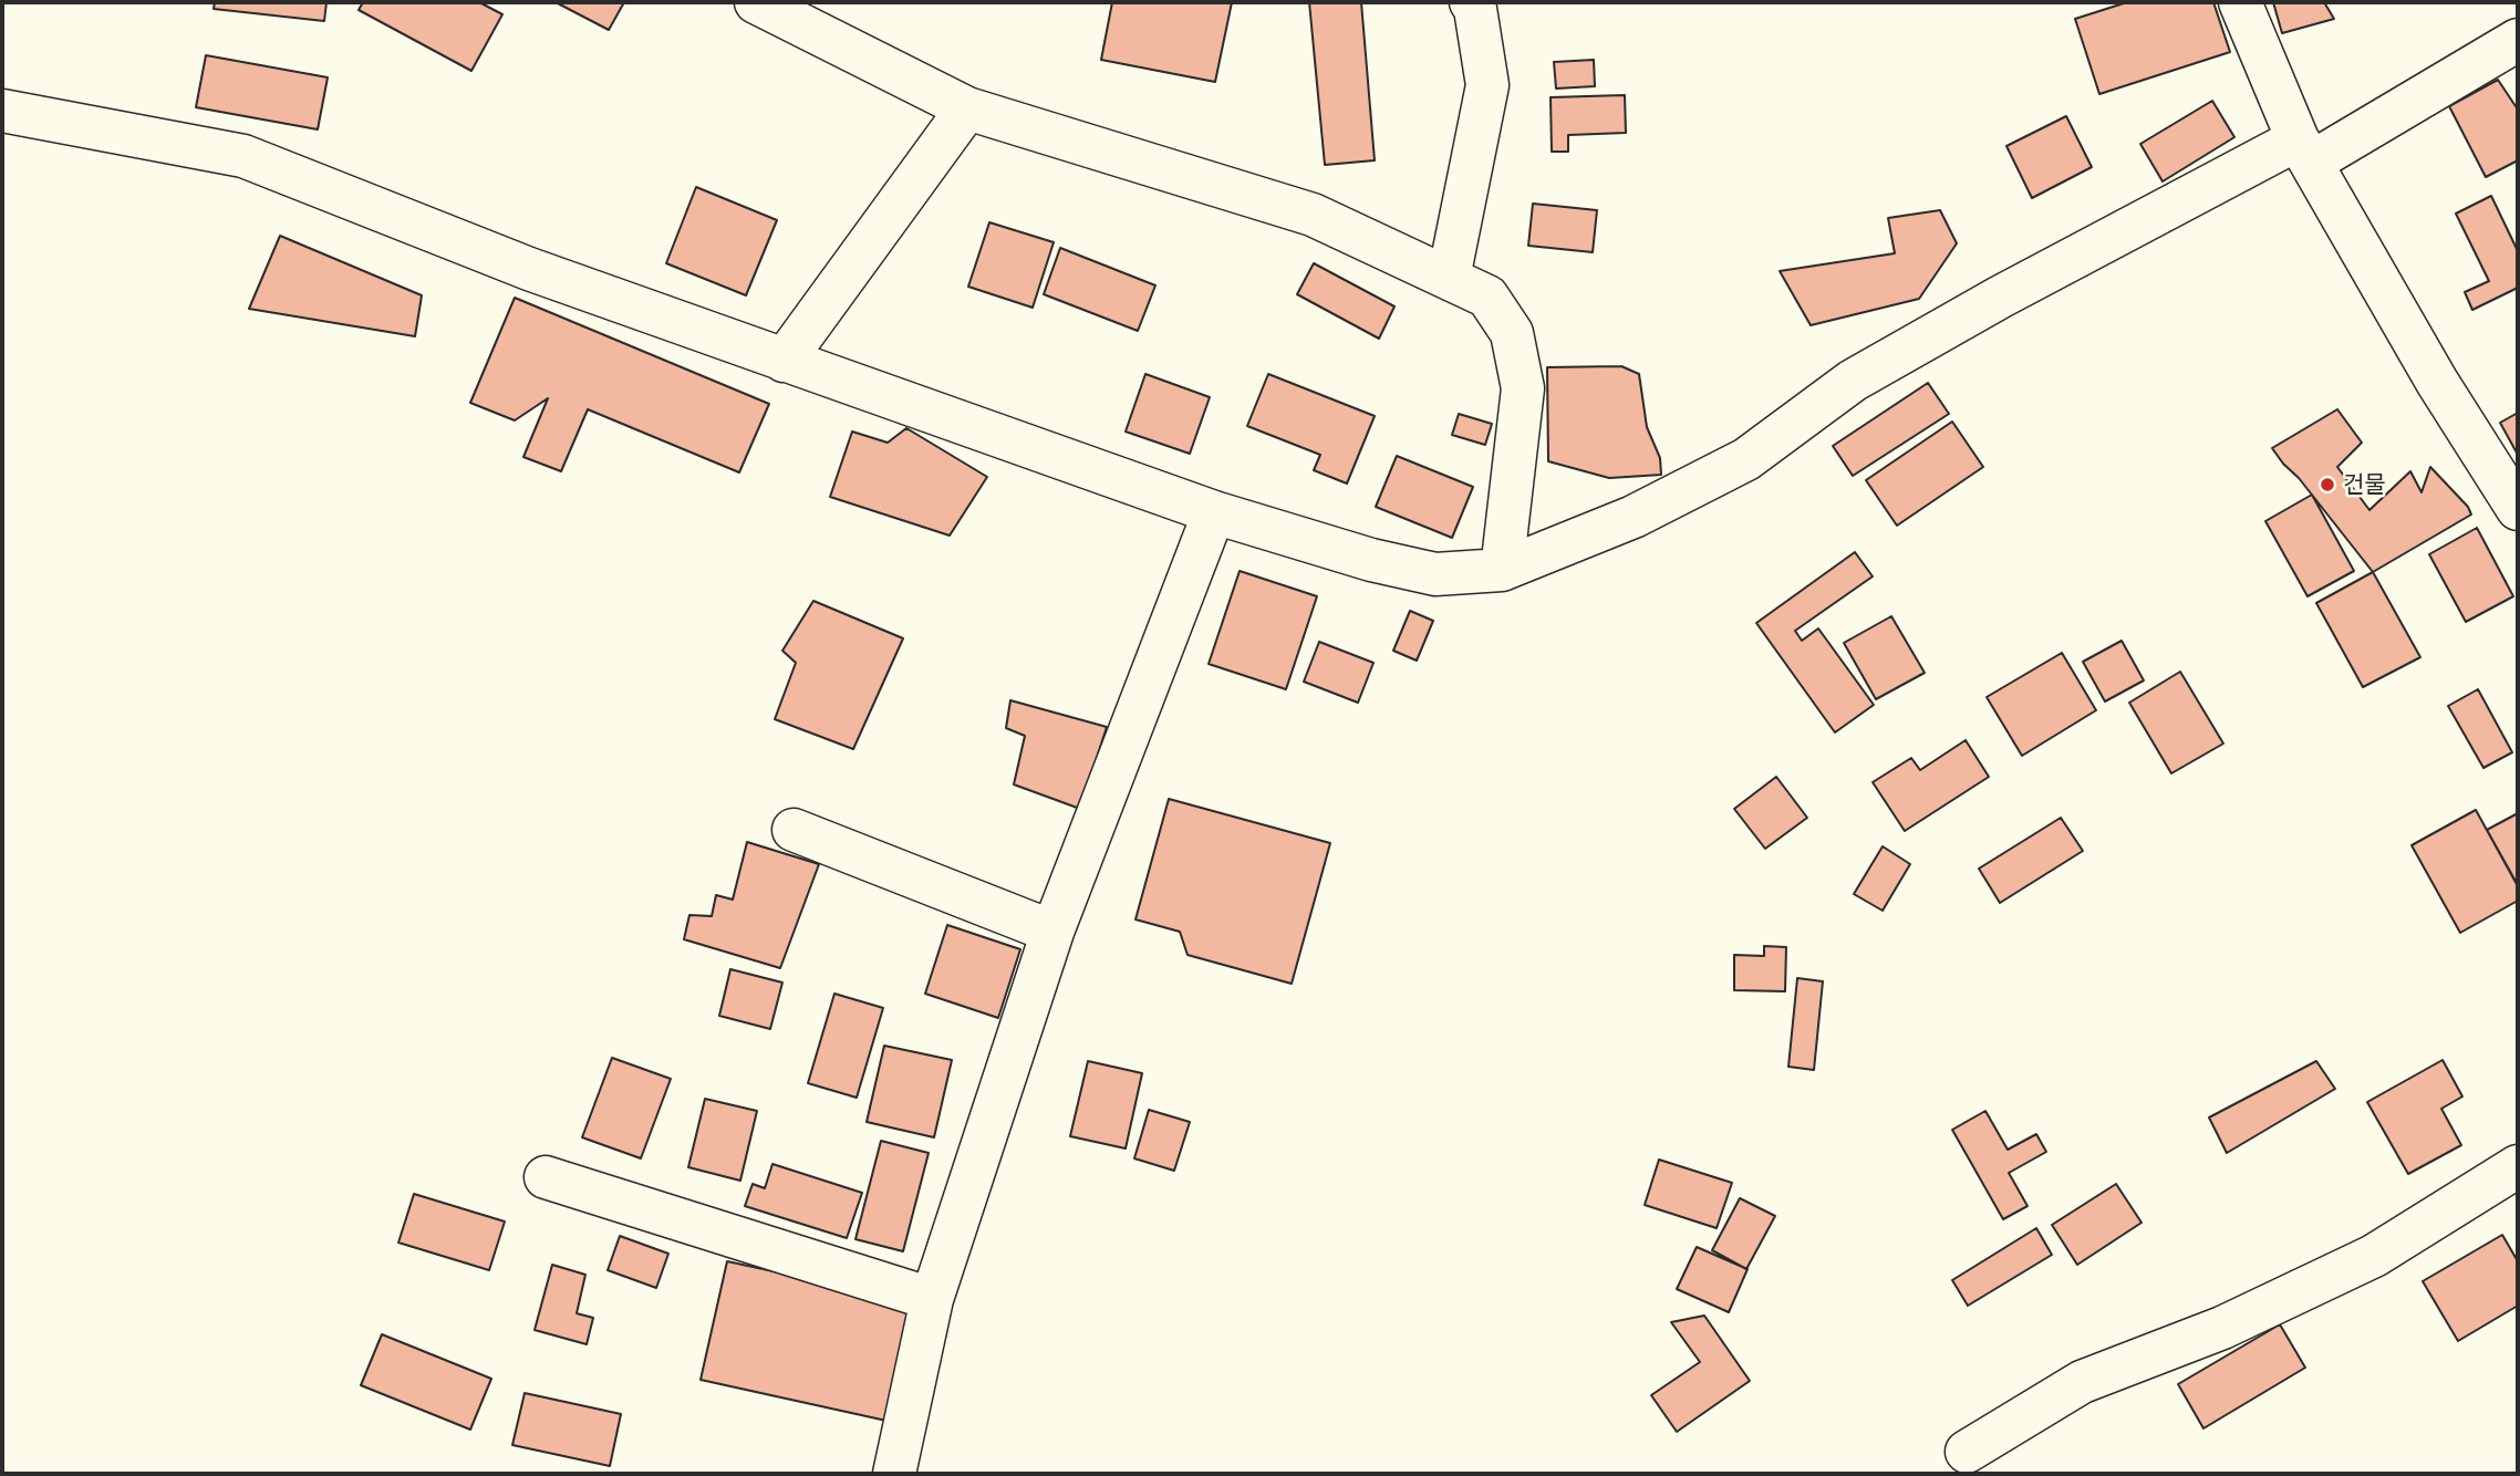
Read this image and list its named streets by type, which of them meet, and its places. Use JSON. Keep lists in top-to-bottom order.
{
  "places": ["건물"]
}
